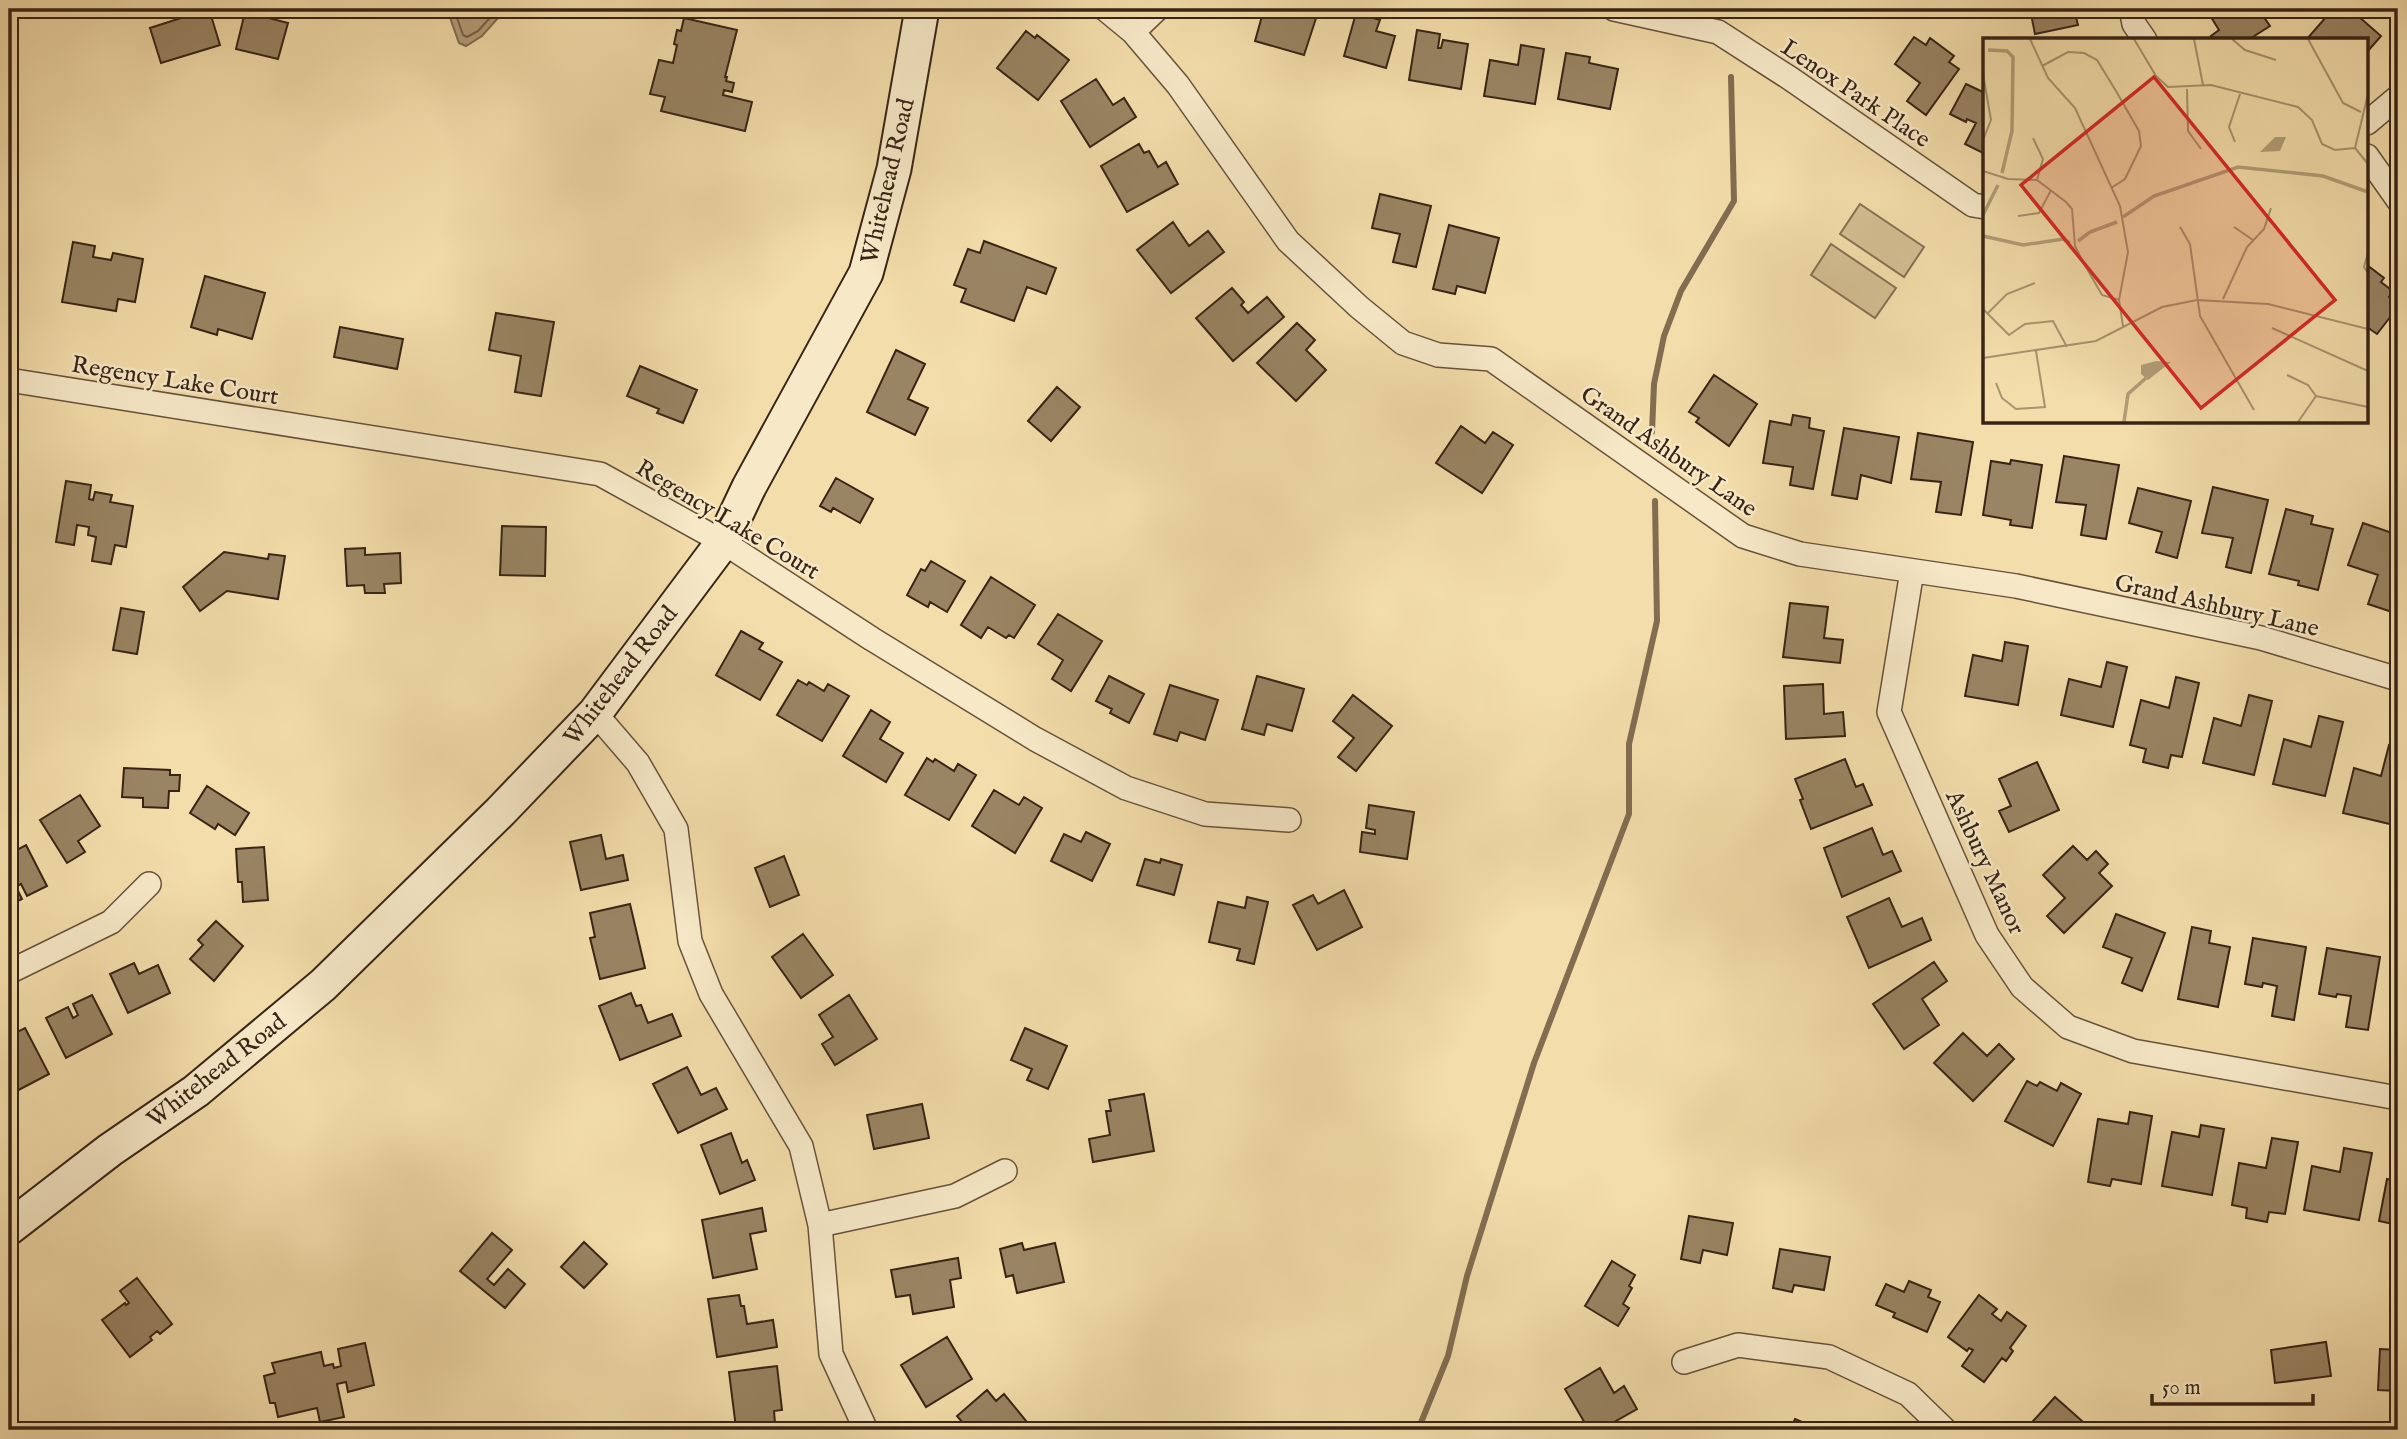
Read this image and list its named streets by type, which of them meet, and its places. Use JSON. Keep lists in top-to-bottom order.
{
  "streets": {
    "street": [
      "Lenox Park Place",
      "Whitehead Road",
      "Regency Lake Court",
      "Grand Ashbury Lane",
      "Ashbury Manor"
    ]
  },
  "crossings": [
    ["Whitehead Road", "Regency Lake Court"],
    ["Grand Ashbury Lane", "Ashbury Manor"]
  ],
  "scale_bar": "50 m"
}
